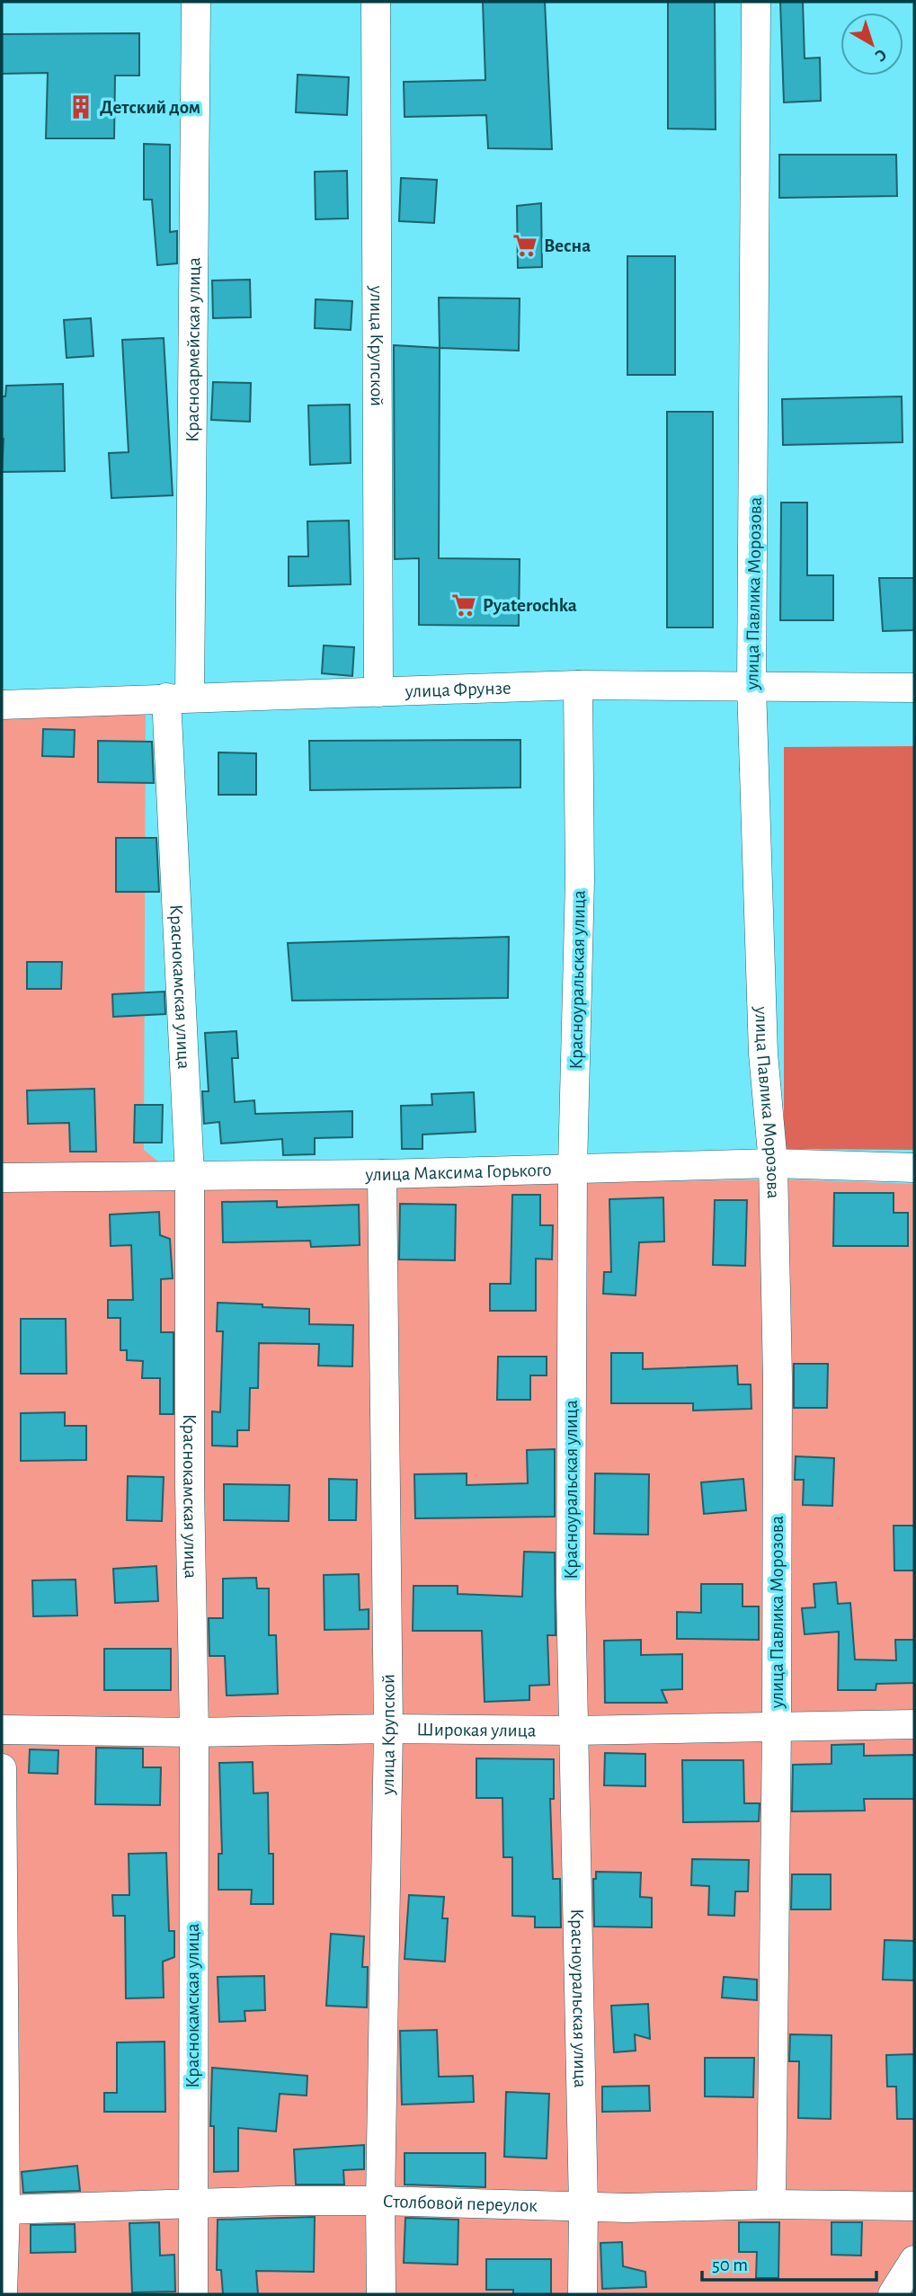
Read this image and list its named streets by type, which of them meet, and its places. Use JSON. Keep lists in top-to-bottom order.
{
  "streets": {
    "street": [
      "улица Крупской",
      "Красноармейская улица",
      "улица Павлика Морозова",
      "улица Фрунзе",
      "Красноуральская улица",
      "Краснокамская улица",
      "улица Максима Горького",
      "Широкая улица",
      "Столбовой переулок"
    ]
  },
  "crossings": [
    ["улица Крупской", "улица Фрунзе"],
    ["улица Крупской", "улица Максима Горького"],
    ["улица Крупской", "Широкая улица"],
    ["улица Крупской", "Столбовой переулок"],
    ["Красноармейская улица", "улица Фрунзе"],
    ["Красноармейская улица", "Краснокамская улица"],
    ["улица Павлика Морозова", "улица Фрунзе"],
    ["улица Павлика Морозова", "улица Максима Горького"],
    ["улица Павлика Морозова", "Широкая улица"],
    ["улица Павлика Морозова", "Столбовой переулок"],
    ["улица Фрунзе", "Красноуральская улица"],
    ["улица Фрунзе", "Краснокамская улица"],
    ["Красноуральская улица", "улица Максима Горького"],
    ["Красноуральская улица", "Широкая улица"],
    ["Красноуральская улица", "Столбовой переулок"],
    ["Краснокамская улица", "улица Максима Горького"],
    ["Краснокамская улица", "Широкая улица"],
    ["Краснокамская улица", "Столбовой переулок"]
  ],
  "places": {
    "building": ["Детский дом"],
    "supermarket": ["Весна", "Pyaterochka"]
  },
  "scale_bar": "50 m",
  "north": "bottom right"
}
